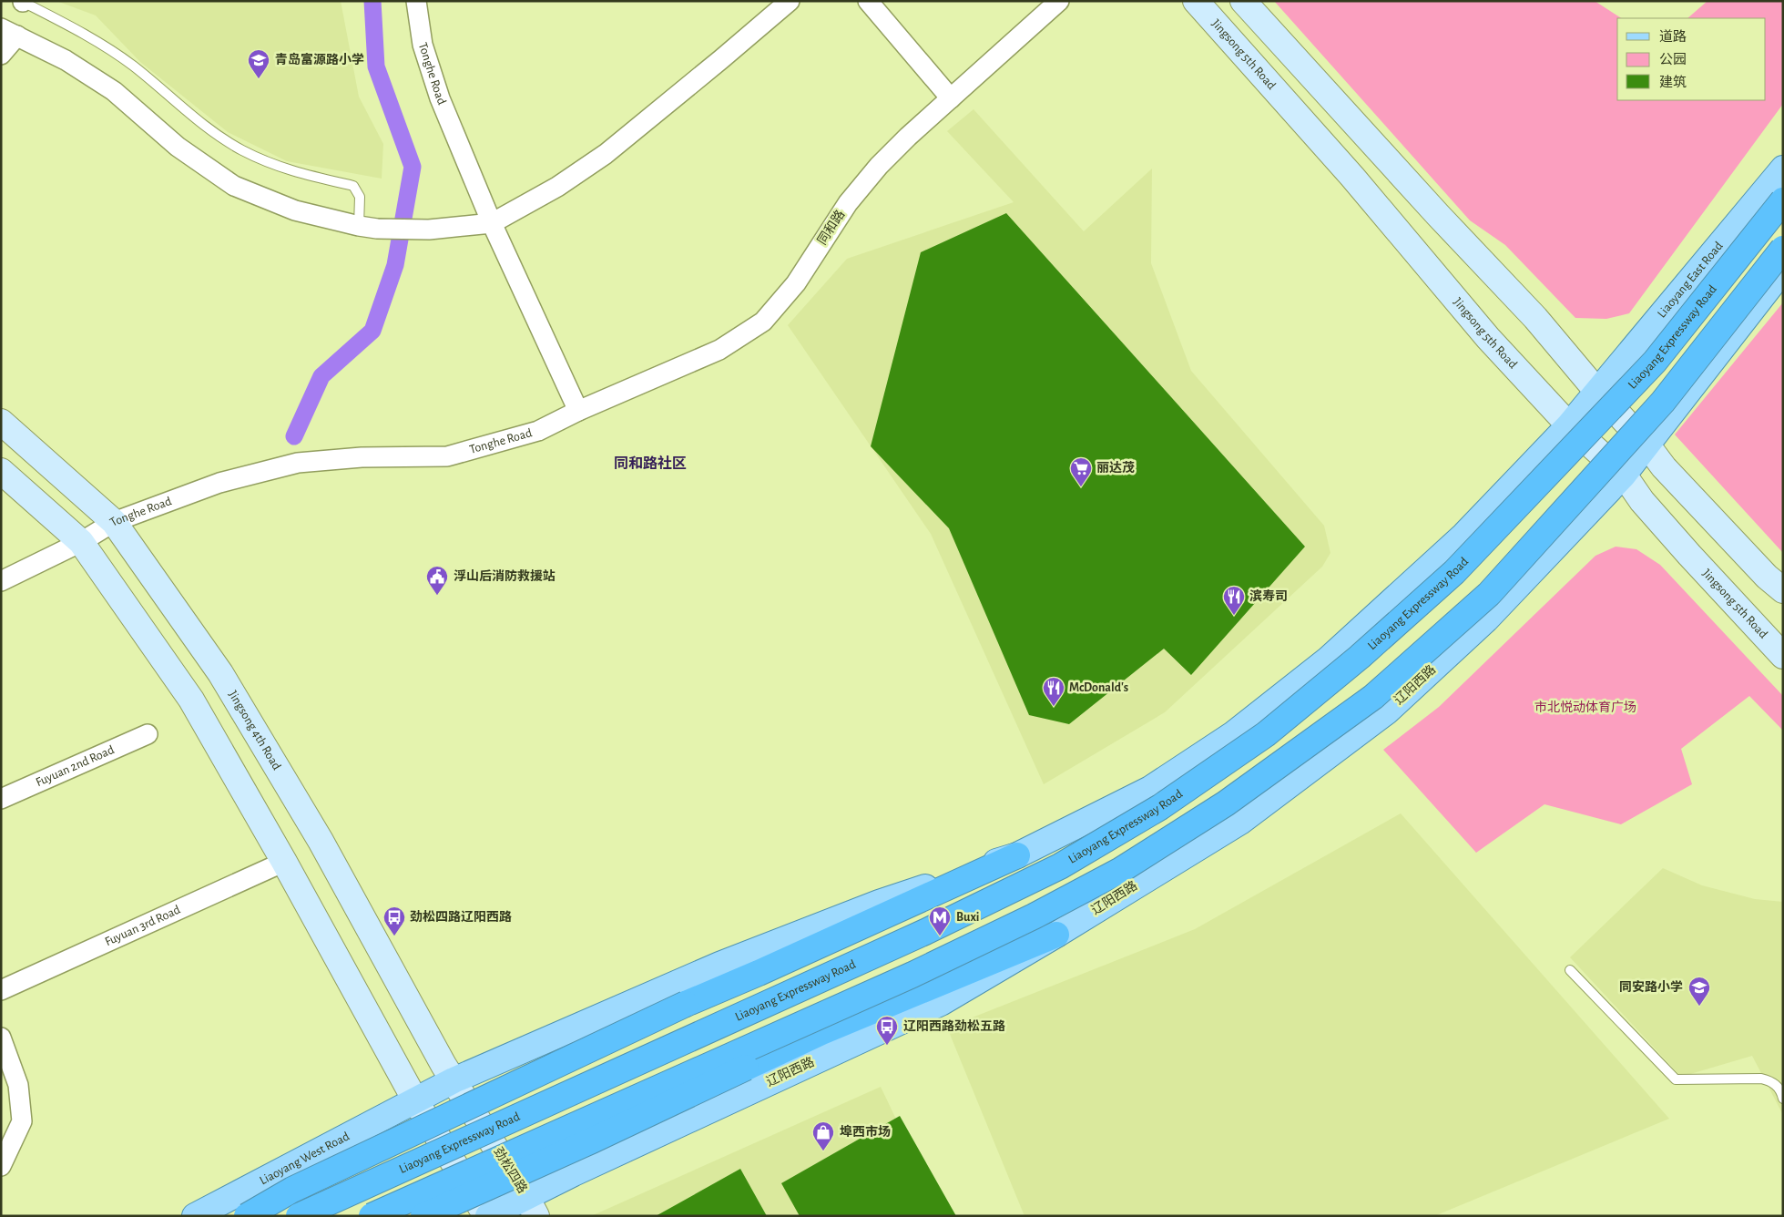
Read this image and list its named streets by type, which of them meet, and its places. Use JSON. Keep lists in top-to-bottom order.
{
  "streets": {
    "highway": ["Liaoyang Expressway Road"],
    "main road": ["Liaoyang East Road", "辽阳西路", "Liaoyang West Road"],
    "street": [
      "Jingsong 5th Road",
      "Tonghe Road",
      "同和路",
      "Jingsong 4th Road",
      "Fuyuan 2nd Road",
      "Fuyuan 3rd Road",
      "劲松四路"
    ]
  },
  "crossings": [
    ["Jingsong 5th Road", "辽阳西路"],
    ["Tonghe Road", "同和路"],
    ["Tonghe Road", "Jingsong 4th Road"],
    ["辽阳西路", "劲松四路"],
    ["Jingsong 4th Road", "劲松四路"]
  ],
  "districts": ["同和路社区"],
  "parks": ["市北悦动体育广场"],
  "places": {
    "school or university": ["青岛富源路小学", "同安路小学"],
    "supermarket": ["丽达茂"],
    "public building": ["浮山后消防救援站"],
    "restaurant": ["滨寿司", "McDonald's"],
    "bus stop": ["劲松四路辽阳西路", "辽阳西路劲松五路"],
    "metro station": ["Buxi"],
    "shop": ["埠西市场"]
  },
  "legend": ["道路", "公园", "建筑"]
}
